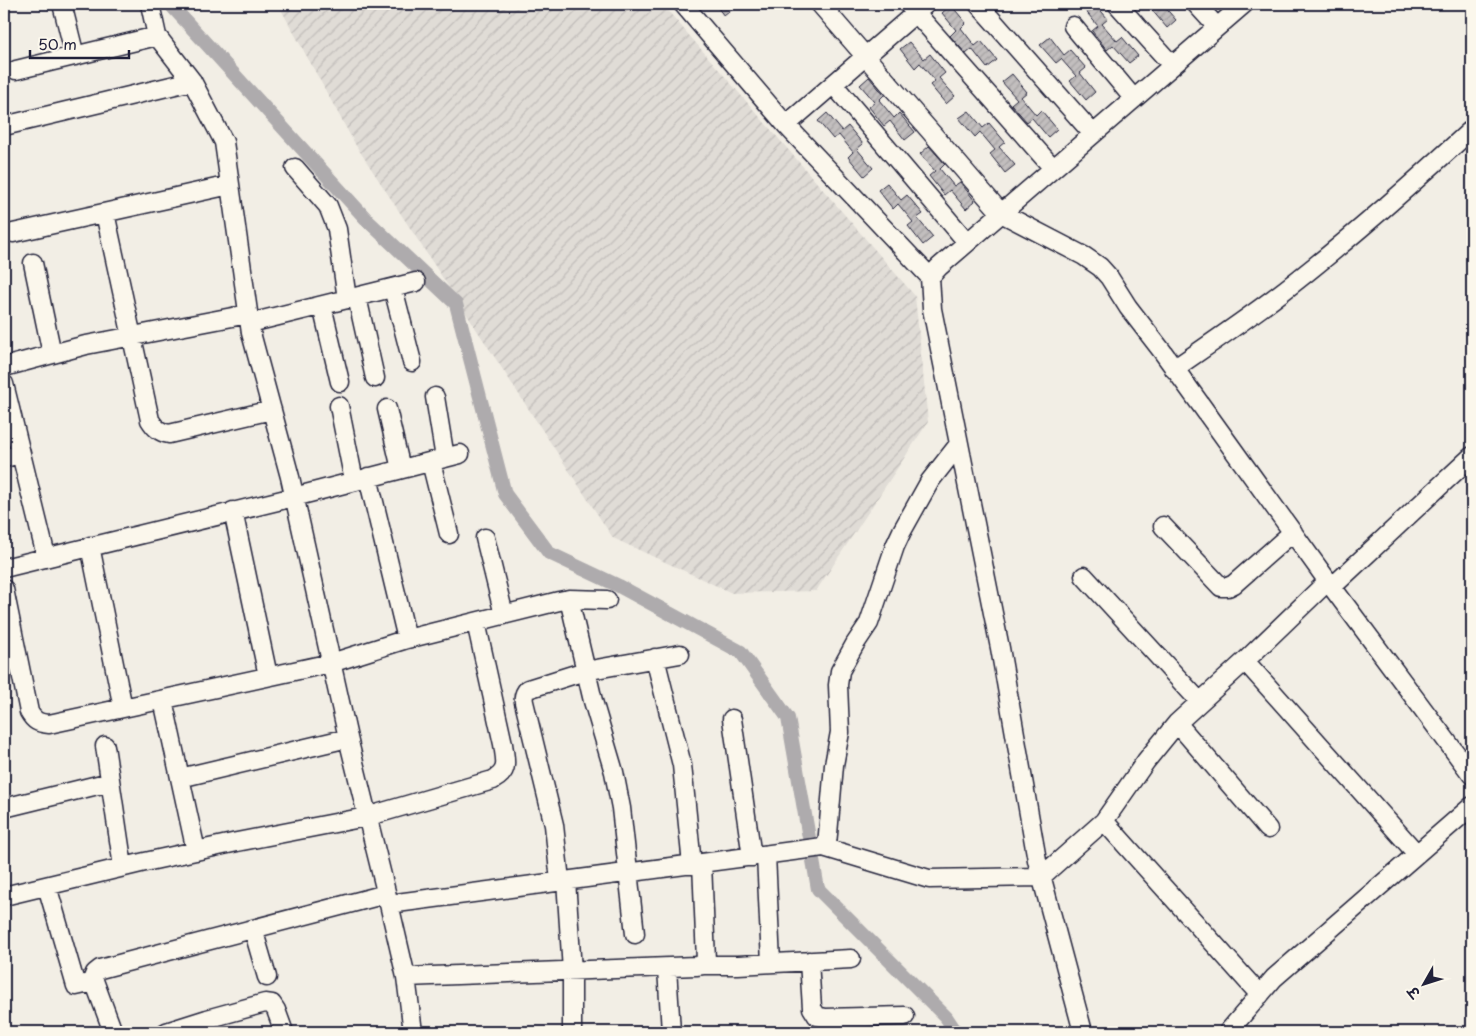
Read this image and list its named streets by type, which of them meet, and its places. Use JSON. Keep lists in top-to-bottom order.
{
  "scale_bar": "50 m",
  "north": "bottom left"
}
